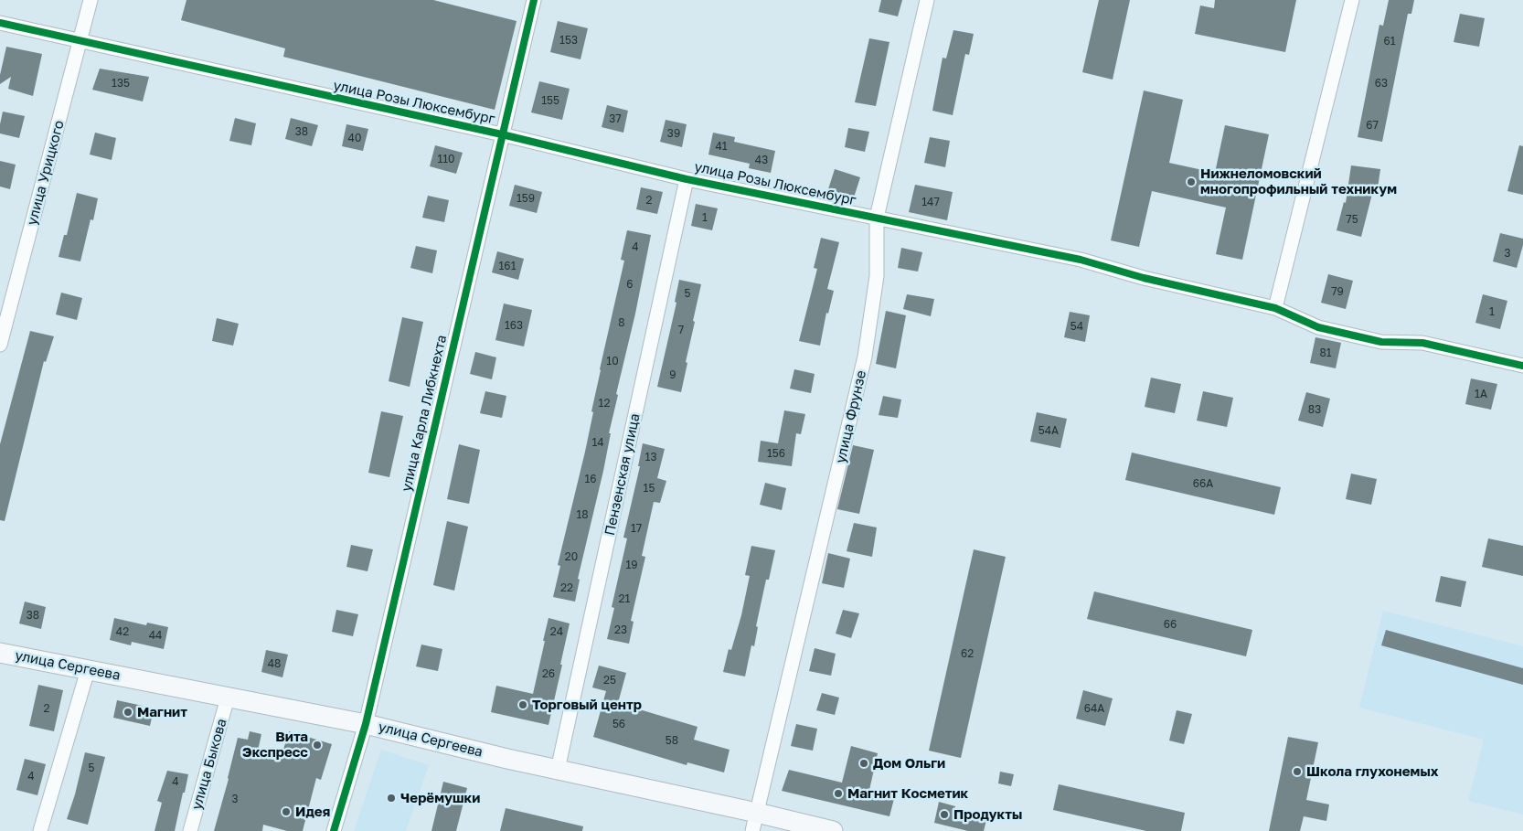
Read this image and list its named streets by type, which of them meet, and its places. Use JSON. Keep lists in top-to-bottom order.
{
  "streets": {
    "main road": ["улица Сергеева"],
    "street": [
      "улица Розы Люксембург",
      "улица Урицкого",
      "улица Карла Либкнехта",
      "улица Фрунзе",
      "Пензенская улица",
      "улица Быкова"
    ]
  },
  "crossings": [
    ["улица Розы Люксембург", "улица Урицкого"],
    ["улица Розы Люксембург", "улица Карла Либкнехта"],
    ["улица Розы Люксембург", "улица Фрунзе"],
    ["улица Розы Люксембург", "Пензенская улица"],
    ["улица Карла Либкнехта", "улица Сергеева"],
    ["улица Фрунзе", "улица Сергеева"],
    ["Пензенская улица", "улица Сергеева"],
    ["улица Сергеева", "улица Быкова"]
  ],
  "places": [
    "Нижнеломовский многопрофильный техникум",
    "Торговый центр",
    "Магнит",
    "Вита Экспресс",
    "Дом Ольги",
    "Школа глухонемых",
    "Магнит Косметик",
    "Черёмушки",
    "Идея",
    "Продукты"
  ],
  "house_numbers": [
    "153",
    "61",
    "135",
    "63",
    "155",
    "37",
    "67",
    "38",
    "39",
    "40",
    "41",
    "110",
    "43",
    "159",
    "2",
    "147",
    "1",
    "75",
    "4",
    "3",
    "161",
    "6",
    "79",
    "5",
    "1",
    "8",
    "163",
    "54",
    "7",
    "81",
    "10",
    "9",
    "1А",
    "12",
    "83",
    "54А",
    "14",
    "156",
    "13",
    "16",
    "66А",
    "15",
    "18",
    "17",
    "20",
    "19",
    "22",
    "21",
    "38",
    "66",
    "23",
    "42",
    "24",
    "44",
    "62",
    "48",
    "26",
    "25",
    "2",
    "64А",
    "56",
    "58",
    "5",
    "4",
    "4",
    "3"
  ]
}
